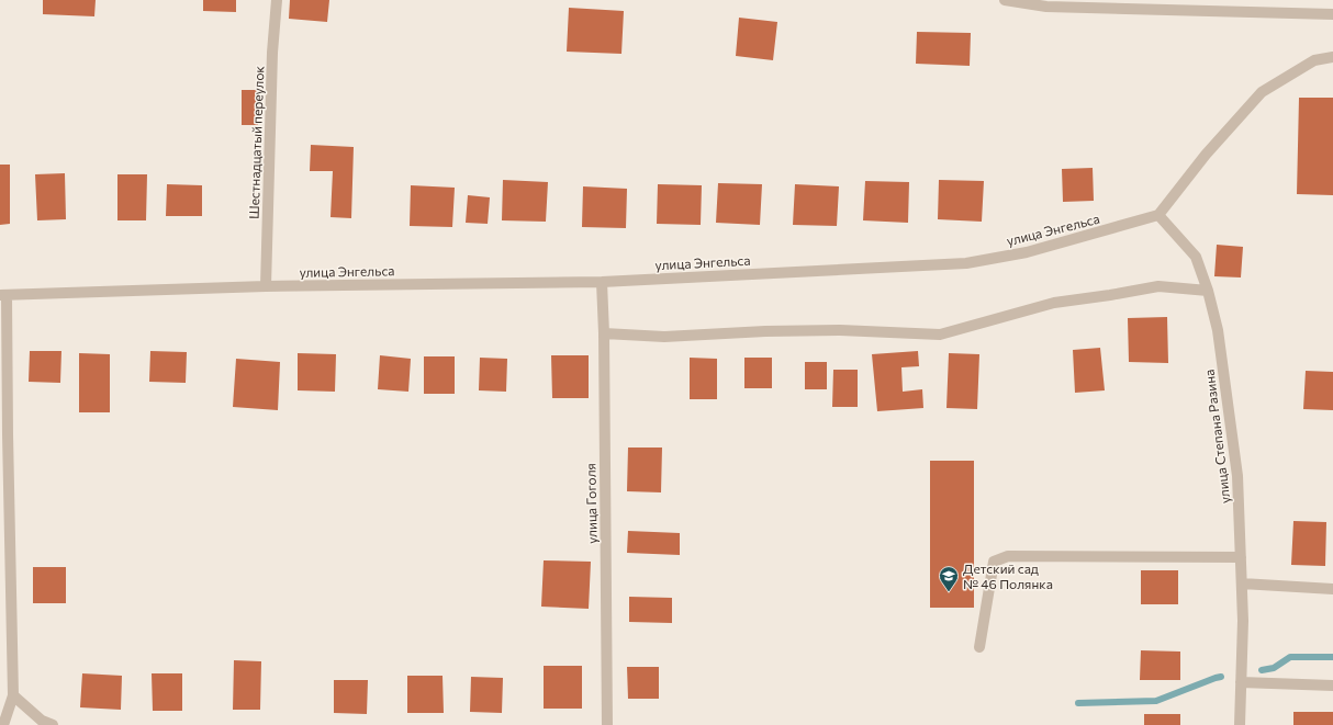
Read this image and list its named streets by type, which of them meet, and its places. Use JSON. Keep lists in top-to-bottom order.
{
  "streets": {
    "street": [
      "Шестнадцатый переулок",
      "улица Энгельса",
      "улица Степана Разина",
      "улица Гоголя"
    ]
  },
  "crossings": [
    ["Шестнадцатый переулок", "улица Энгельса"],
    ["улица Энгельса", "улица Степана Разина"],
    ["улица Энгельса", "улица Гоголя"]
  ],
  "places": {
    "school or university": ["Детский сад № 46 Полянка"]
  }
}
